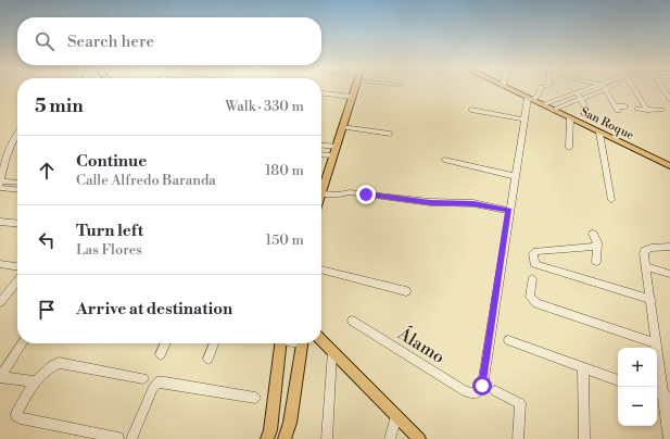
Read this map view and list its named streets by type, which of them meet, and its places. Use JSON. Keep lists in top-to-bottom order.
{
  "streets": {
    "main road": ["San Roque"],
    "street": ["Álamo"]
  },
  "page": {
    "search": "Search here",
    "heading": ["5 min", "Walk · 330 m"],
    "list": [
      ["Continue", "Calle Alfredo Baranda", "180 m"],
      ["Turn left", "Las Flores", "150 m"],
      "Arrive at destination"
    ],
    "map_buttons": ["+", "−"]
  }
}
